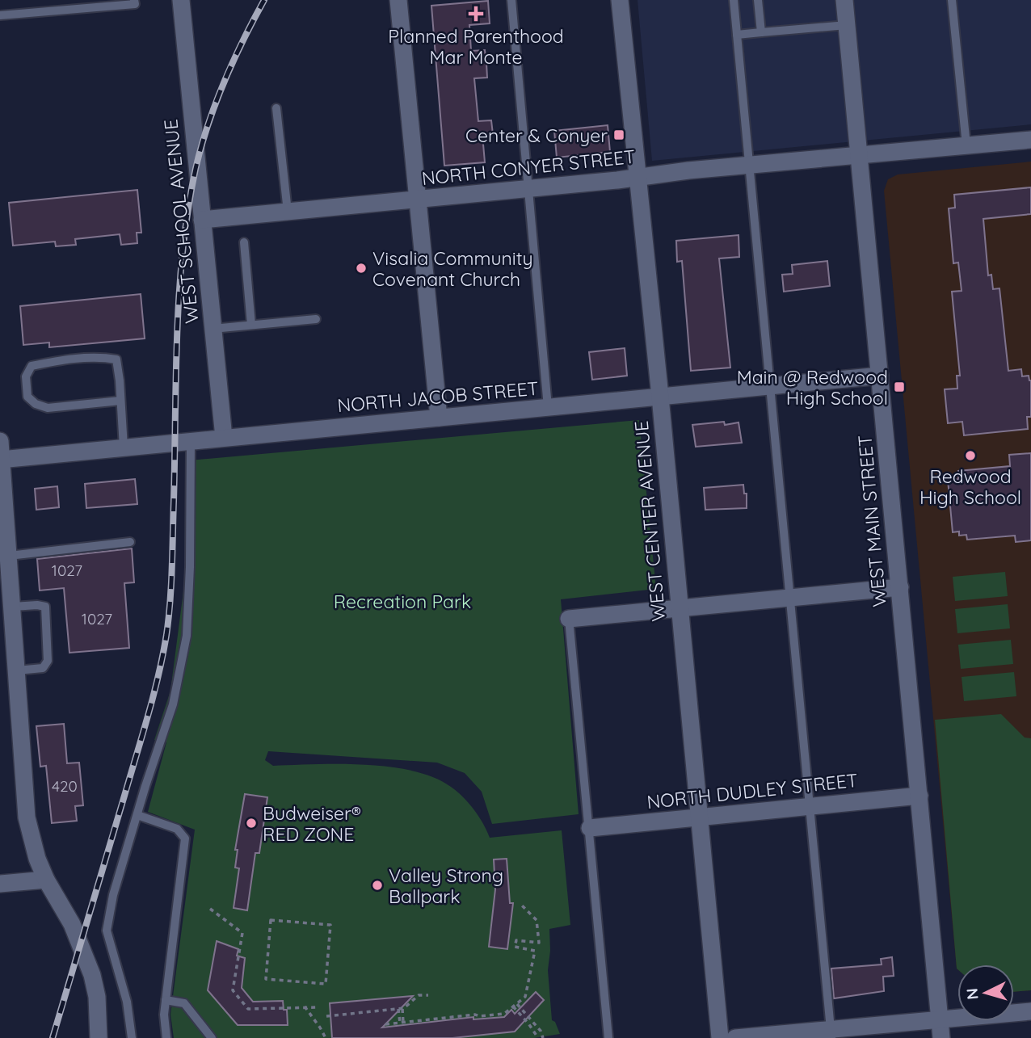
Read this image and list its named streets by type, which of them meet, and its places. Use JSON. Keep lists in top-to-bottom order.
{
  "streets": {
    "street": [
      "NORTH CONYER STREET",
      "WEST SCHOOL AVENUE",
      "NORTH JACOB STREET",
      "WEST CENTER AVENUE",
      "WEST MAIN STREET",
      "NORTH DUDLEY STREET"
    ]
  },
  "crossings": [
    ["NORTH CONYER STREET", "WEST SCHOOL AVENUE"],
    ["NORTH CONYER STREET", "WEST CENTER AVENUE"],
    ["NORTH CONYER STREET", "WEST MAIN STREET"],
    ["WEST SCHOOL AVENUE", "NORTH JACOB STREET"],
    ["NORTH JACOB STREET", "WEST CENTER AVENUE"],
    ["NORTH JACOB STREET", "WEST MAIN STREET"],
    ["WEST CENTER AVENUE", "NORTH DUDLEY STREET"],
    ["WEST MAIN STREET", "NORTH DUDLEY STREET"]
  ],
  "parks": ["Recreation Park"],
  "places": {
    "health": ["Planned Parenthood Mar Monte"],
    "transit": ["Center & Conyer", "Main @ Redwood High School"],
    "other": [
      "Visalia Community Covenant Church",
      "Redwood High School",
      "Budweiser® RED ZONE",
      "Valley Strong Ballpark"
    ]
  },
  "house_numbers": ["1027", "1027", "420"],
  "north": "left"
}
